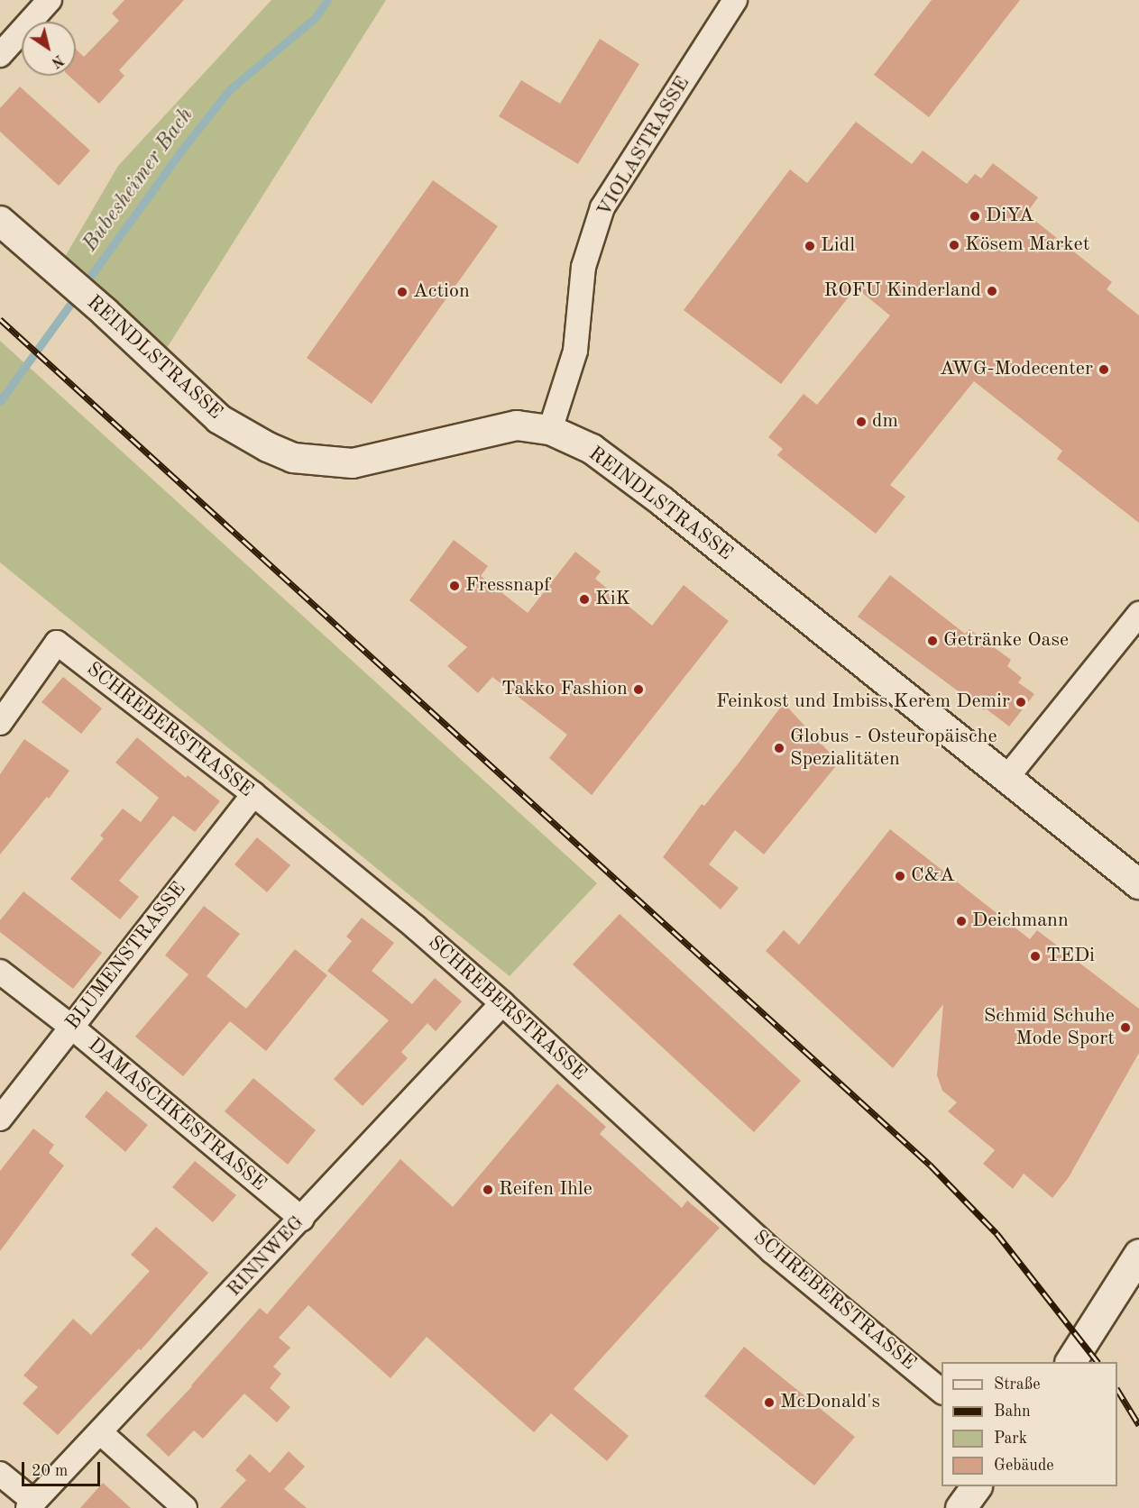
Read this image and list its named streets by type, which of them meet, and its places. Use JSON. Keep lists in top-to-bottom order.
{
  "streets": {
    "street": [
      "VIOLASTRASSE",
      "REINDLSTRASSE",
      "SCHREBERSTRASSE",
      "BLUMENSTRASSE",
      "DAMASCHKESTRASSE",
      "RINNWEG"
    ]
  },
  "crossings": [
    ["VIOLASTRASSE", "REINDLSTRASSE"],
    ["SCHREBERSTRASSE", "BLUMENSTRASSE"],
    ["SCHREBERSTRASSE", "RINNWEG"],
    ["BLUMENSTRASSE", "DAMASCHKESTRASSE"],
    ["DAMASCHKESTRASSE", "RINNWEG"]
  ],
  "water": ["Bubesheimer Bach"],
  "places": [
    "DiYA",
    "Kösem Market",
    "Lidl",
    "ROFU Kinderland",
    "Action",
    "AWG-Modecenter",
    "dm",
    "Fressnapf",
    "KiK",
    "Getränke Oase",
    "Takko Fashion",
    "Feinkost und Imbiss Kerem Demir",
    "Globus - Osteuropäische Spezialitäten",
    "C&A",
    "Deichmann",
    "TEDi",
    "Schmid Schuhe Mode Sport",
    "Reifen Ihle",
    "McDonald's"
  ],
  "legend": [
    "Straße",
    "Bahn",
    "Park",
    "Gebäude"
  ],
  "scale_bar": "20 m",
  "north": "bottom right"
}
